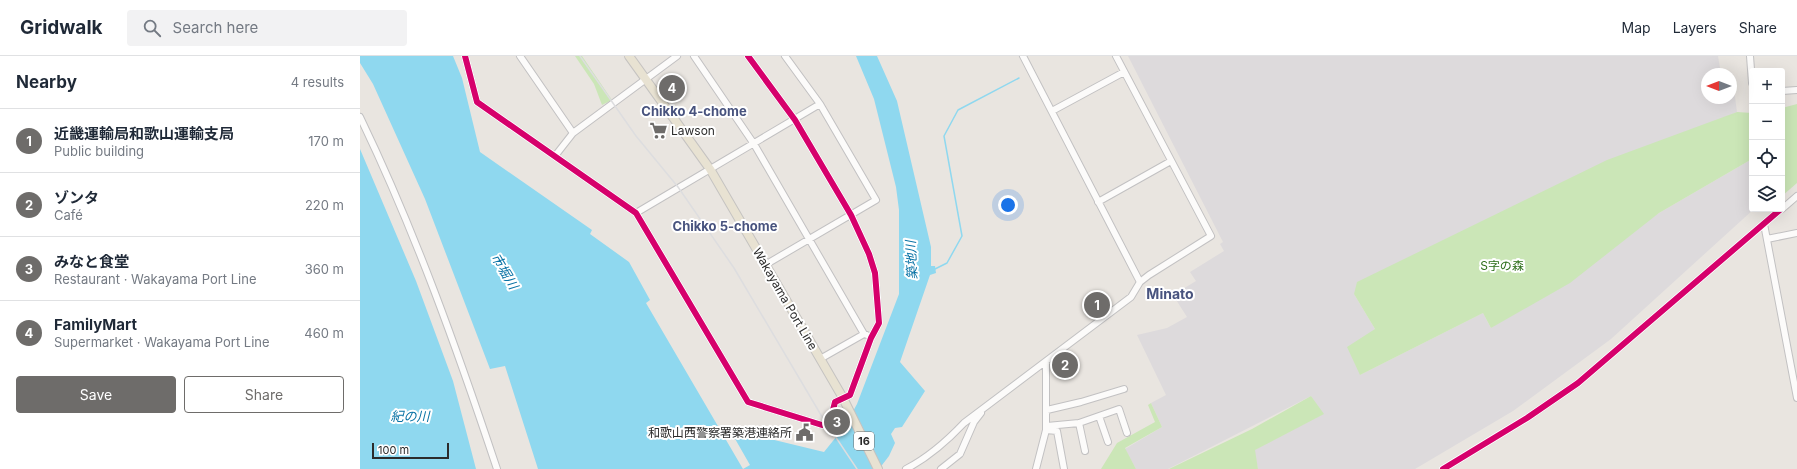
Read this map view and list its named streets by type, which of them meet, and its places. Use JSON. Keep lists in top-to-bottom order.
{
  "streets": {
    "main road": ["Wakayama Port Line", "16"]
  },
  "districts": ["Chikko 4-chome", "Chikko 5-chome", "Minato"],
  "water": ["築地川", "市堀川", "紀の川"],
  "parks": ["S字の森"],
  "places": {
    "supermarket": ["Lawson"],
    "public building": ["和歌山西警察署築港連絡所"]
  },
  "scale_bar": "100 m",
  "north": "left",
  "page": {
    "header": "Gridwalk",
    "search": "Search here",
    "nav": ["Map", "Layers", "Share"],
    "heading": ["Nearby", "4 results"],
    "map_buttons": ["+", "−"],
    "pins": [
      "4",
      "1",
      "2",
      "3"
    ],
    "list": [
      {
        "mark": "1",
        "name": "近畿運輸局和歌山運輸支局",
        "note": "Public building",
        "value": "170 m"
      },
      {
        "mark": "2",
        "name": "ゾンタ",
        "note": "Café",
        "value": "220 m"
      },
      {
        "mark": "3",
        "name": "みなと食堂",
        "note": "Restaurant · Wakayama Port Line",
        "value": "360 m"
      },
      {
        "mark": "4",
        "name": "FamilyMart",
        "note": "Supermarket · Wakayama Port Line",
        "value": "460 m"
      }
    ],
    "buttons": ["Save", "Share"],
    "scale": "100 m"
  }
}
